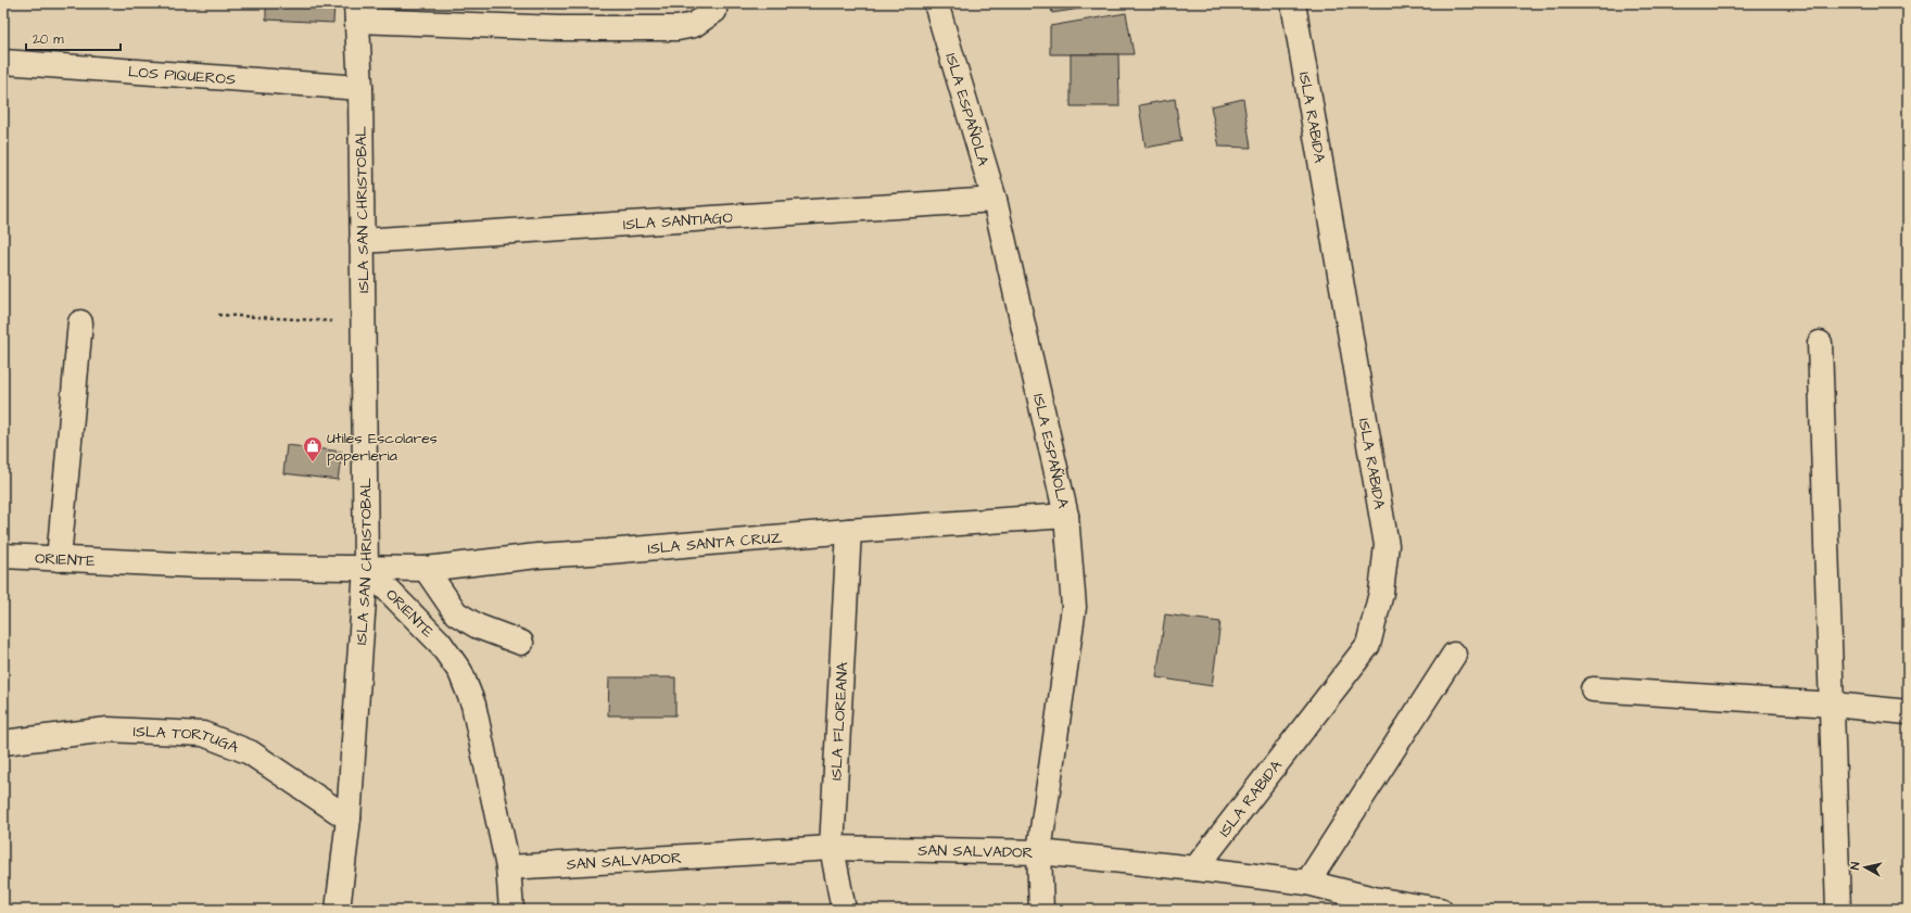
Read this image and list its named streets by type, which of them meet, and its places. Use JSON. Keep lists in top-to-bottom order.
{
  "streets": {
    "street": [
      "LOS PIQUEROS",
      "ISLA ESPAÑOLA",
      "ISLA RABIDA",
      "ISLA SAN CHRISTOBAL",
      "ISLA SANTIAGO",
      "ISLA SANTA CRUZ",
      "ORIENTE",
      "ISLA FLOREANA",
      "ISLA TORTUGA",
      "SAN SALVADOR"
    ]
  },
  "crossings": [
    ["LOS PIQUEROS", "ISLA SAN CHRISTOBAL"],
    ["ISLA ESPAÑOLA", "ISLA SANTIAGO"],
    ["ISLA ESPAÑOLA", "ISLA SANTA CRUZ"],
    ["ISLA ESPAÑOLA", "SAN SALVADOR"],
    ["ISLA RABIDA", "SAN SALVADOR"],
    ["ISLA SAN CHRISTOBAL", "ISLA SANTIAGO"],
    ["ISLA SAN CHRISTOBAL", "ISLA SANTA CRUZ"],
    ["ISLA SAN CHRISTOBAL", "ORIENTE"],
    ["ISLA SAN CHRISTOBAL", "ISLA TORTUGA"],
    ["ISLA SANTA CRUZ", "ORIENTE"],
    ["ISLA SANTA CRUZ", "ISLA FLOREANA"],
    ["ORIENTE", "SAN SALVADOR"],
    ["ISLA FLOREANA", "SAN SALVADOR"]
  ],
  "places": {
    "shop": ["Utiles Escolares paperleria"]
  },
  "scale_bar": "20 m",
  "north": "left"
}
